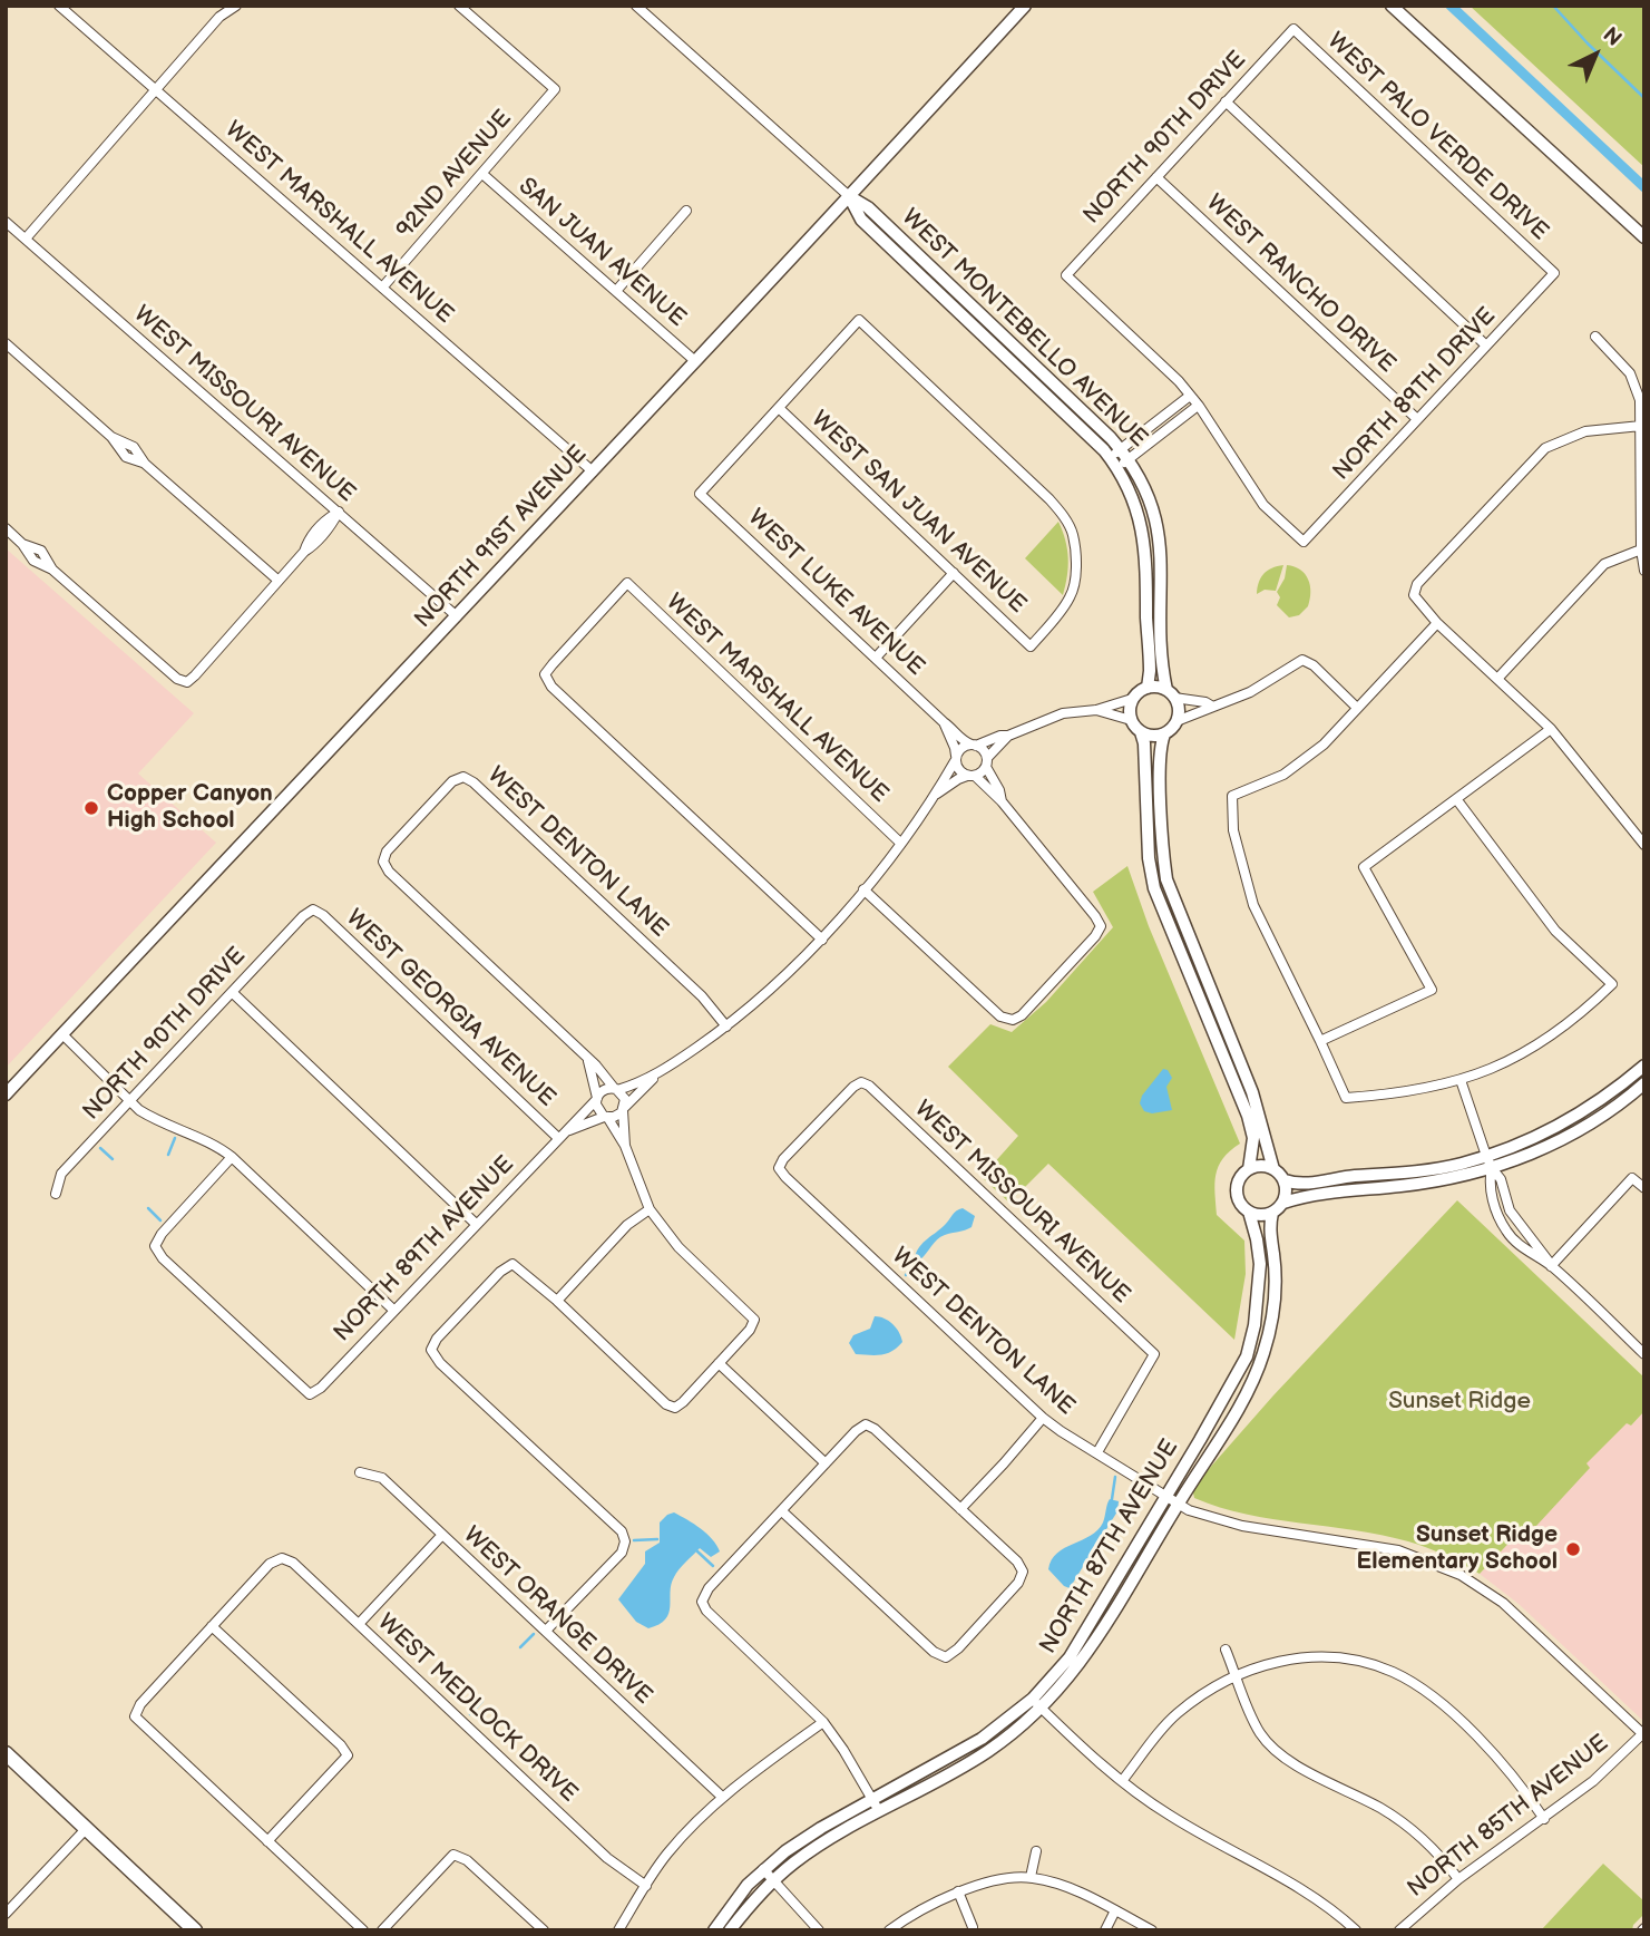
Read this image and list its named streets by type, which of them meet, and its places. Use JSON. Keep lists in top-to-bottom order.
{
  "streets": {
    "street": [
      "WEST PALO VERDE DRIVE",
      "NORTH 90TH DRIVE",
      "92ND AVENUE",
      "WEST MARSHALL AVENUE",
      "SAN JUAN AVENUE",
      "WEST RANCHO DRIVE",
      "WEST MONTEBELLO AVENUE",
      "NORTH 89TH DRIVE",
      "WEST MISSOURI AVENUE",
      "WEST SAN JUAN AVENUE",
      "NORTH 91ST AVENUE",
      "WEST LUKE AVENUE",
      "WEST DENTON LANE",
      "WEST GEORGIA AVENUE",
      "NORTH 89TH AVENUE",
      "NORTH 87TH AVENUE",
      "WEST ORANGE DRIVE",
      "WEST MEDLOCK DRIVE",
      "NORTH 85TH AVENUE"
    ]
  },
  "crossings": [
    ["WEST PALO VERDE DRIVE", "NORTH 90TH DRIVE"],
    ["WEST PALO VERDE DRIVE", "NORTH 89TH DRIVE"],
    ["NORTH 90TH DRIVE", "WEST RANCHO DRIVE"],
    ["NORTH 90TH DRIVE", "WEST GEORGIA AVENUE"],
    ["92ND AVENUE", "WEST MARSHALL AVENUE"],
    ["92ND AVENUE", "SAN JUAN AVENUE"],
    ["WEST MARSHALL AVENUE", "NORTH 91ST AVENUE"],
    ["SAN JUAN AVENUE", "NORTH 91ST AVENUE"],
    ["WEST RANCHO DRIVE", "NORTH 89TH DRIVE"],
    ["WEST MONTEBELLO AVENUE", "NORTH 91ST AVENUE"],
    ["WEST MISSOURI AVENUE", "NORTH 91ST AVENUE"],
    ["WEST MISSOURI AVENUE", "WEST DENTON LANE"],
    ["WEST SAN JUAN AVENUE", "WEST LUKE AVENUE"],
    ["WEST DENTON LANE", "NORTH 87TH AVENUE"],
    ["WEST GEORGIA AVENUE", "NORTH 89TH AVENUE"]
  ],
  "parks": ["Sunset Ridge"],
  "places": ["Copper Canyon High School", "Sunset Ridge Elementary School"],
  "north": "top right"
}
